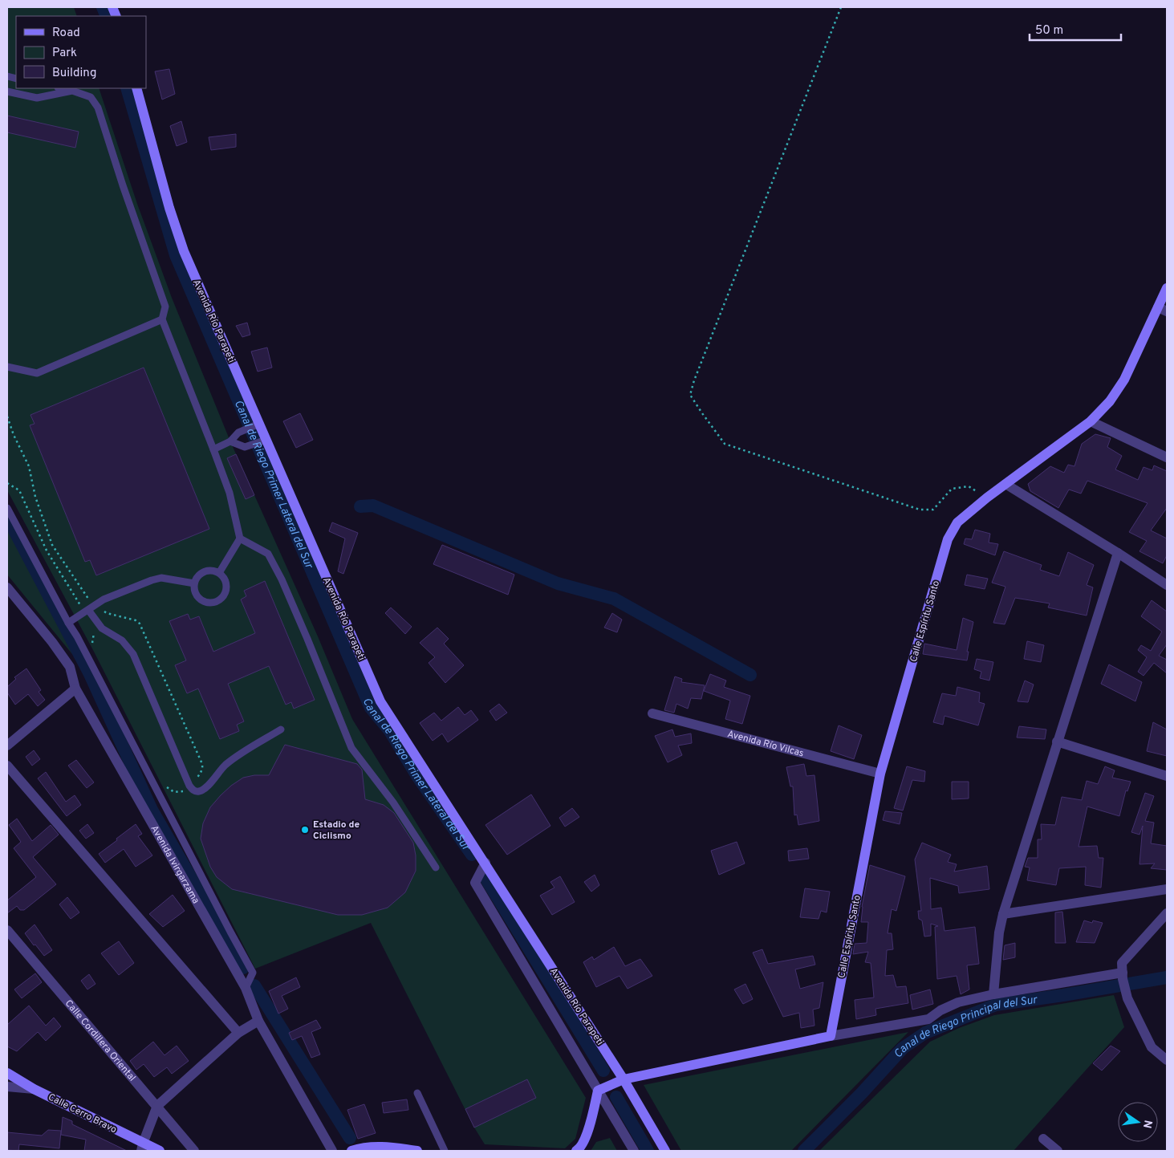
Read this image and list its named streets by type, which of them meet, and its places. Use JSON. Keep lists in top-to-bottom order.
{
  "streets": {
    "street": [
      "Avenida Río Parapeti",
      "Calle Espíritu Santo",
      "Avenida Río Vilcas",
      "Avenida Ivirgarzama",
      "Calle Cordillera Oriental",
      "Calle Cerro Bravo"
    ]
  },
  "crossings": [
    ["Calle Espíritu Santo", "Avenida Río Vilcas"]
  ],
  "water": ["Canal de Riego Primer Lateral del Sur", "Canal de Riego Principal del Sur"],
  "places": ["Estadio de Ciclismo"],
  "legend": ["Road", "Park", "Building"],
  "scale_bar": "50 m",
  "north": "right"
}
